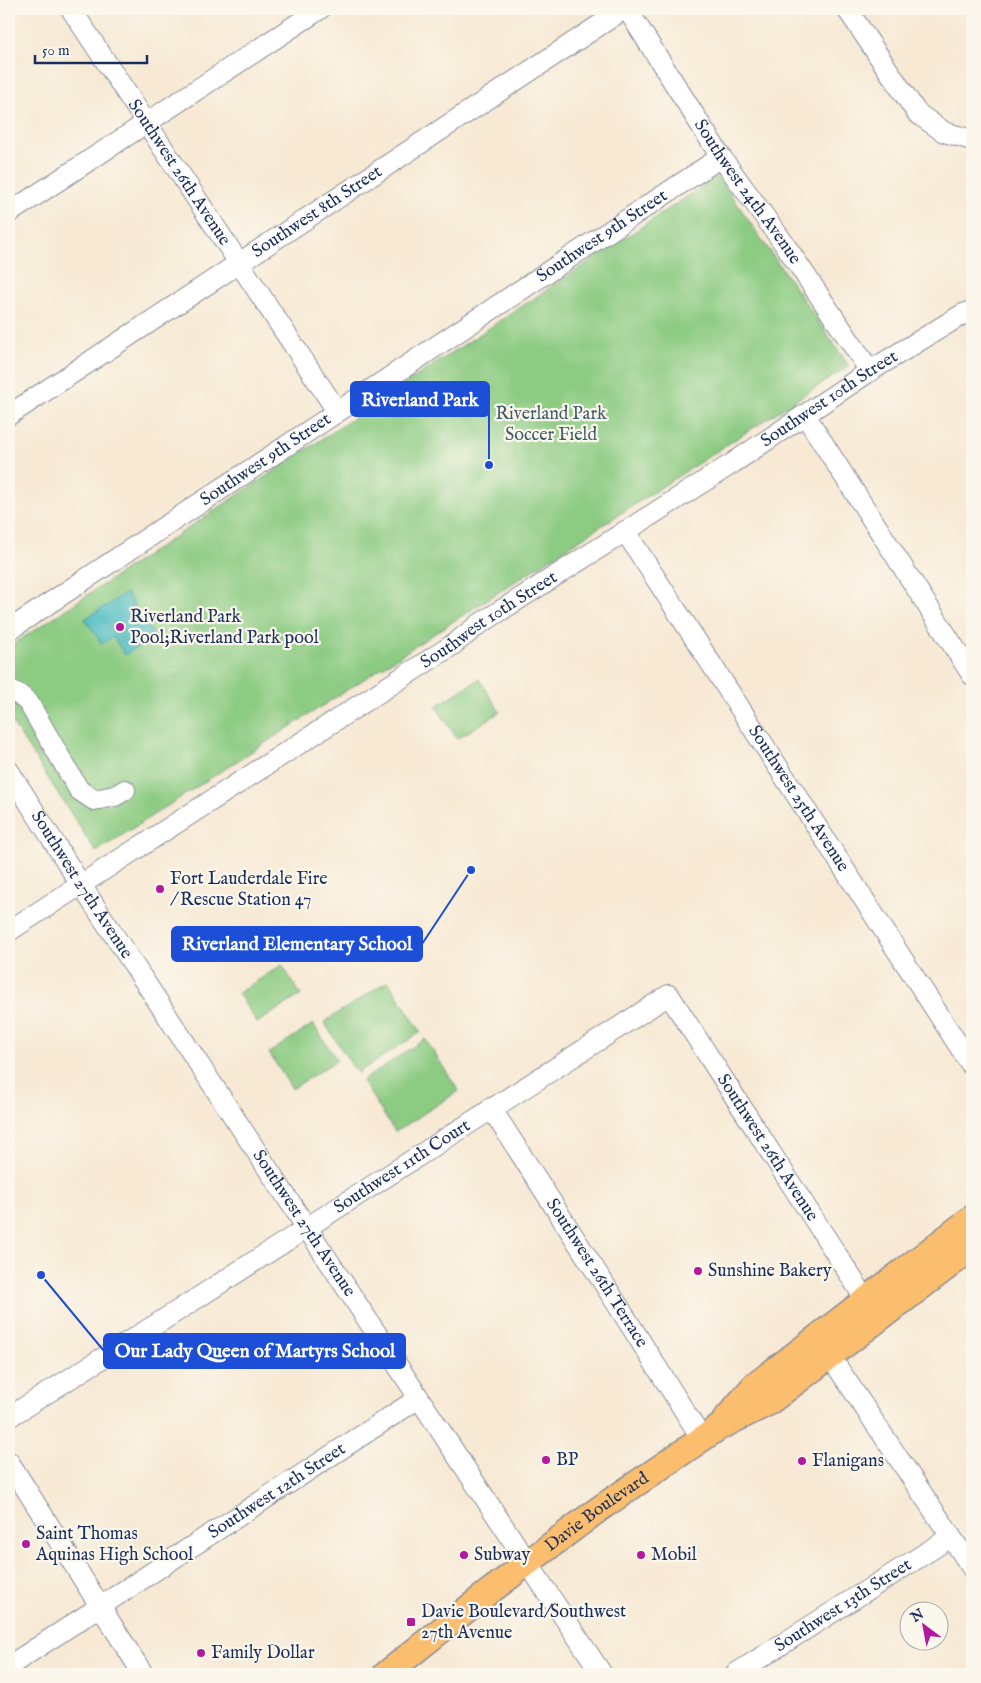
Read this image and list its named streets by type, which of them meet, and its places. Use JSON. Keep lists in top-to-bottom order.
{
  "streets": {
    "main road": ["Davie Boulevard"],
    "street": [
      "Southwest 26th Avenue",
      "Southwest 24th Avenue",
      "Southwest 8th Street",
      "Southwest 9th Street",
      "Southwest 10th Street",
      "Southwest 25th Avenue",
      "Southwest 27th Avenue",
      "Southwest 11th Court",
      "Southwest 26th Terrace",
      "Southwest 12th Street",
      "Southwest 13th Street"
    ]
  },
  "crossings": [
    ["Southwest 26th Avenue", "Southwest 8th Street"],
    ["Southwest 26th Avenue", "Southwest 9th Street"],
    ["Southwest 26th Avenue", "Southwest 11th Court"],
    ["Southwest 26th Avenue", "Davie Boulevard"],
    ["Southwest 24th Avenue", "Southwest 8th Street"],
    ["Southwest 24th Avenue", "Southwest 9th Street"],
    ["Southwest 24th Avenue", "Southwest 10th Street"],
    ["Southwest 10th Street", "Southwest 25th Avenue"],
    ["Southwest 10th Street", "Southwest 27th Avenue"],
    ["Southwest 27th Avenue", "Southwest 11th Court"],
    ["Southwest 27th Avenue", "Southwest 12th Street"],
    ["Southwest 27th Avenue", "Davie Boulevard"],
    ["Southwest 11th Court", "Southwest 26th Terrace"],
    ["Southwest 26th Terrace", "Davie Boulevard"]
  ],
  "parks": ["Riverland Park Soccer Field"],
  "places": {
    "other": [
      "Riverland Park",
      "Riverland Park Pool;Riverland Park pool",
      "Riverland Elementary School",
      "Fort Lauderdale Fire / Rescue Station 47",
      "Sunshine Bakery",
      "Our Lady Queen of Martyrs School",
      "BP",
      "Flanigans",
      "Saint Thomas Aquinas High School",
      "Subway",
      "Mobil",
      "Family Dollar"
    ],
    "transit": ["Davie Boulevard/Southwest 27th Avenue"]
  },
  "scale_bar": "50 m",
  "north": "top left"
}
